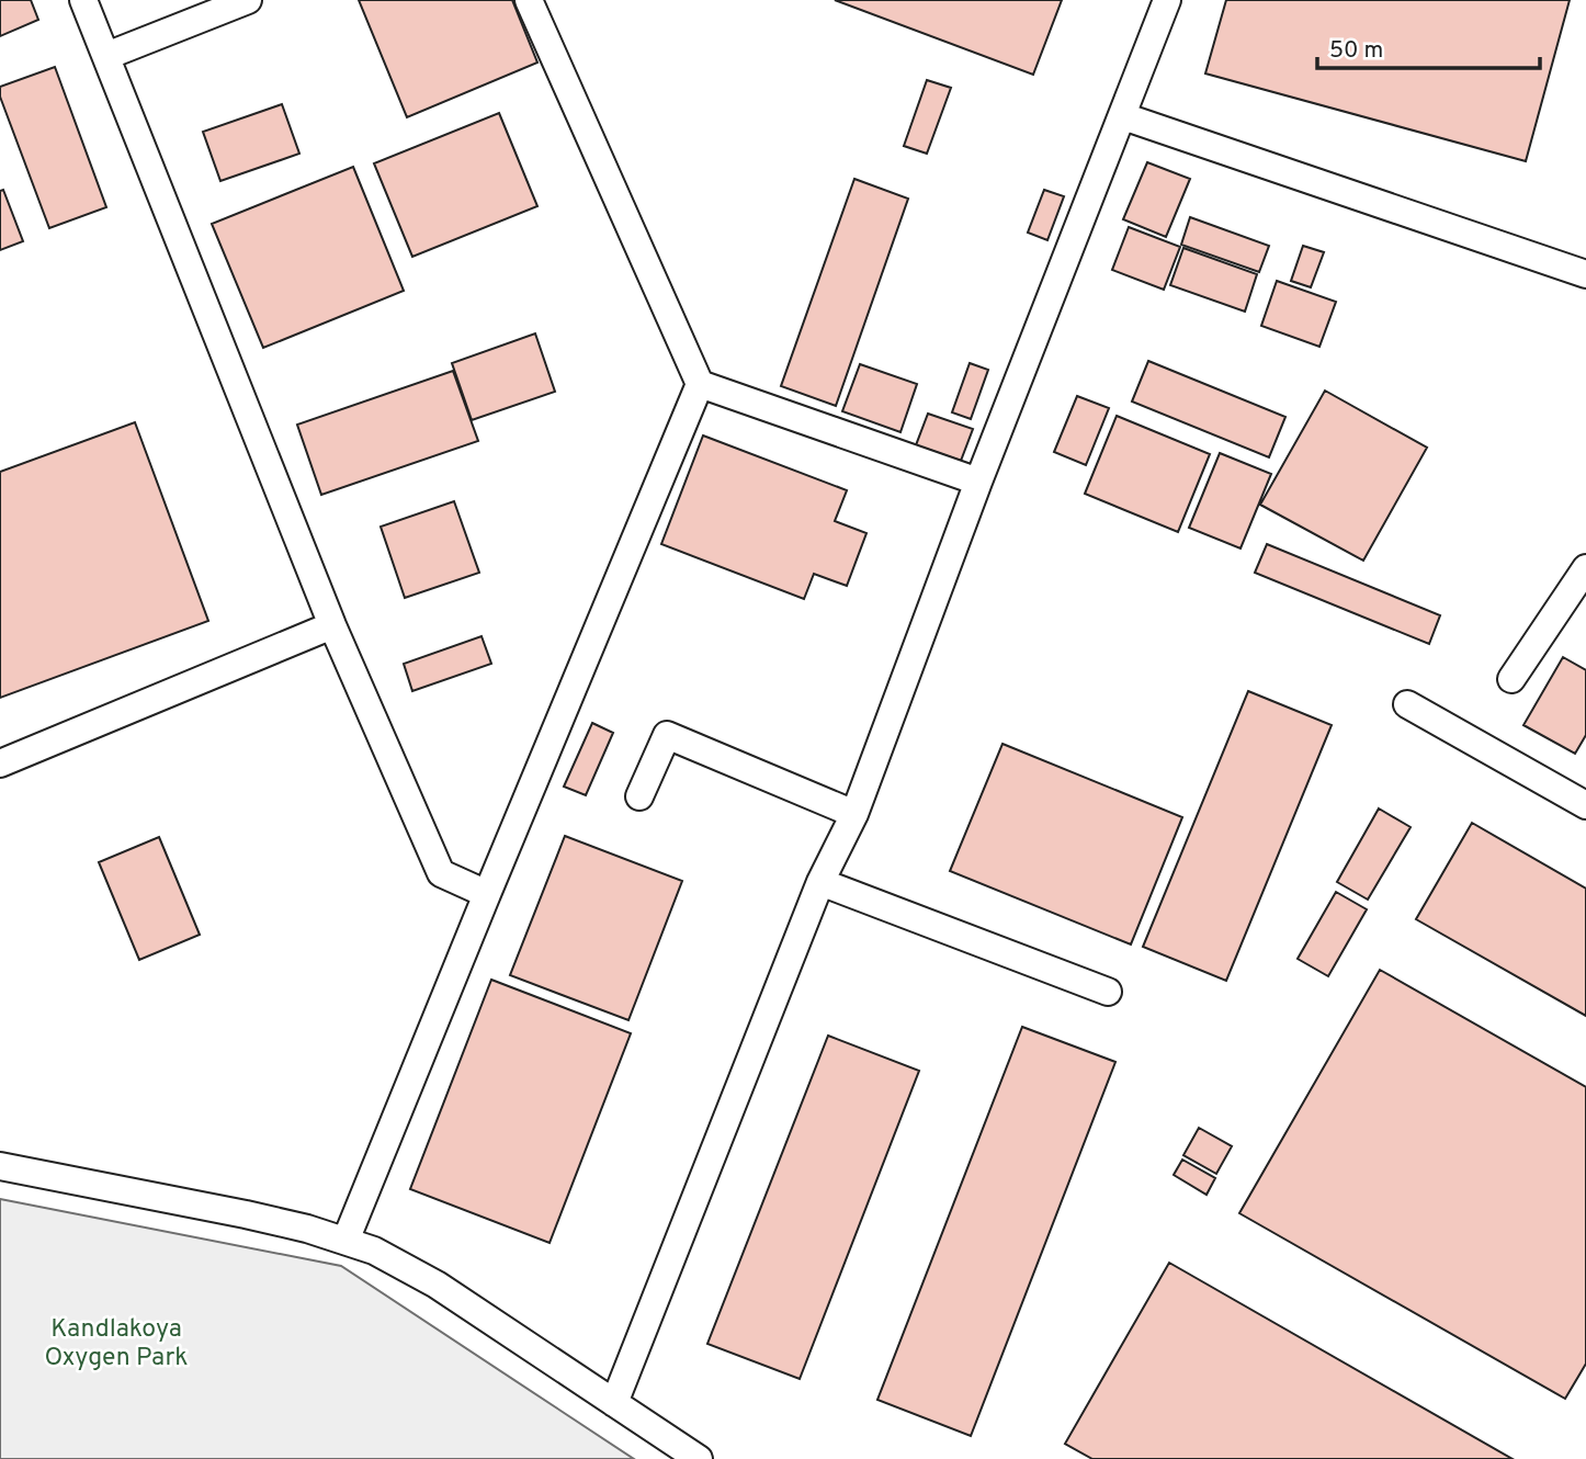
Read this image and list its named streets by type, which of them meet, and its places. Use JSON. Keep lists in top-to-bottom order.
{
  "parks": ["Kandlakoya Oxygen Park"],
  "scale_bar": "50 m"
}
